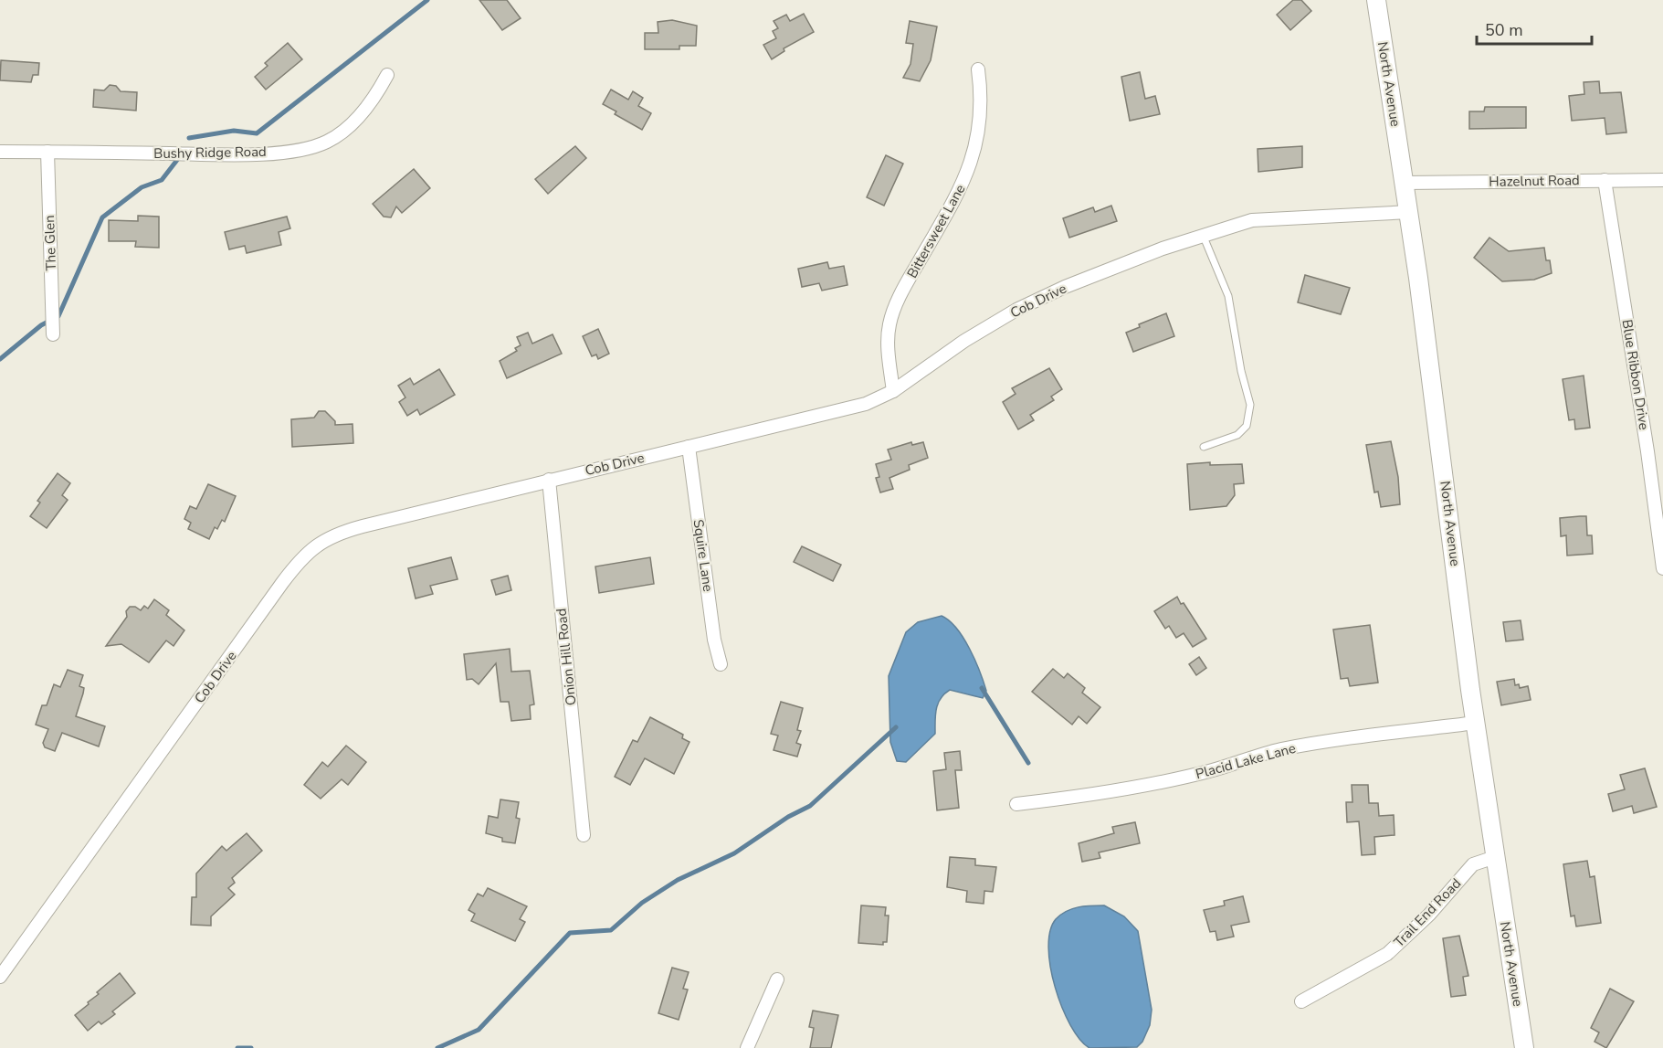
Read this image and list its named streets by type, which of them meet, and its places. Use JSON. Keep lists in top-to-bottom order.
{
  "streets": {
    "street": [
      "North Avenue",
      "Bushy Ridge Road",
      "Hazelnut Road",
      "Bittersweet Lane",
      "The Glen",
      "Cob Drive",
      "Blue Ribbon Drive",
      "Squire Lane",
      "Onion Hill Road",
      "Placid Lake Lane",
      "Trail End Road"
    ]
  },
  "crossings": [
    ["North Avenue", "Hazelnut Road"],
    ["North Avenue", "Cob Drive"],
    ["North Avenue", "Placid Lake Lane"],
    ["North Avenue", "Trail End Road"],
    ["Bushy Ridge Road", "The Glen"],
    ["Hazelnut Road", "Blue Ribbon Drive"],
    ["Bittersweet Lane", "Cob Drive"],
    ["Cob Drive", "Squire Lane"],
    ["Cob Drive", "Onion Hill Road"]
  ],
  "scale_bar": "50 m"
}
